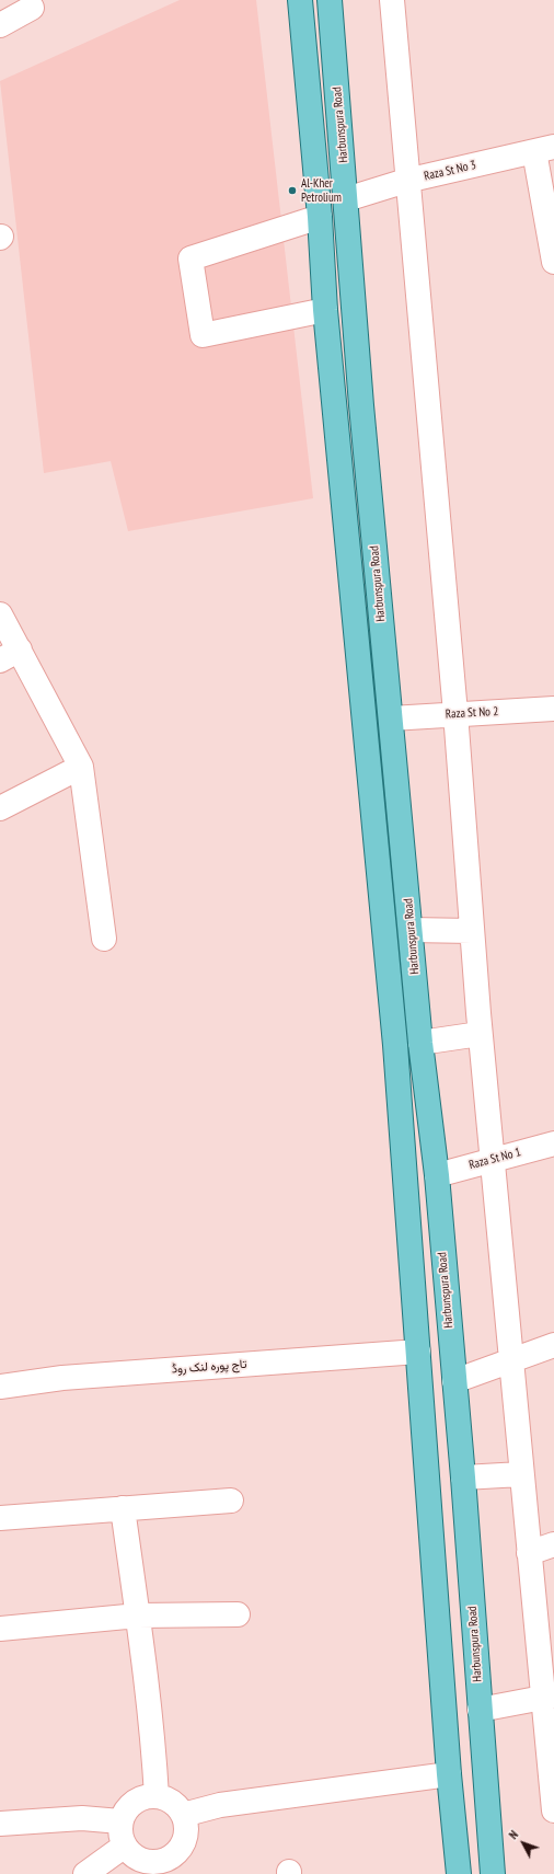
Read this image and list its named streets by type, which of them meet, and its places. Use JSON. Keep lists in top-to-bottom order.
{
  "streets": {
    "main road": ["Harbunspura Road"],
    "street": [
      "Raza St No 3",
      "Raza St No 2",
      "Raza St No 1",
      "تاج پورہ لنک روڈ"
    ]
  },
  "crossings": [
    ["Harbunspura Road", "Raza St No 3"],
    ["Harbunspura Road", "Raza St No 2"],
    ["Harbunspura Road", "Raza St No 1"],
    ["Harbunspura Road", "تاج پورہ لنک روڈ"]
  ],
  "places": ["Al-Kher Petrolium"],
  "north": "top left"
}
